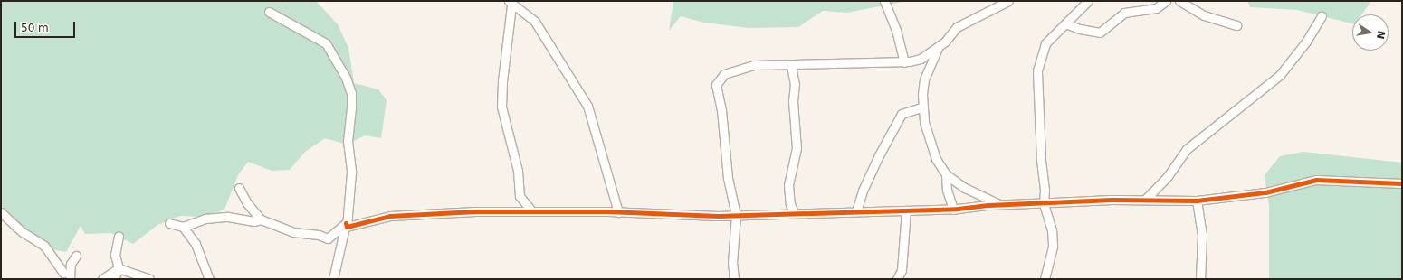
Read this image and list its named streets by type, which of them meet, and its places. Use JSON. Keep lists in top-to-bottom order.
{
  "scale_bar": "50 m",
  "north": "right"
}
